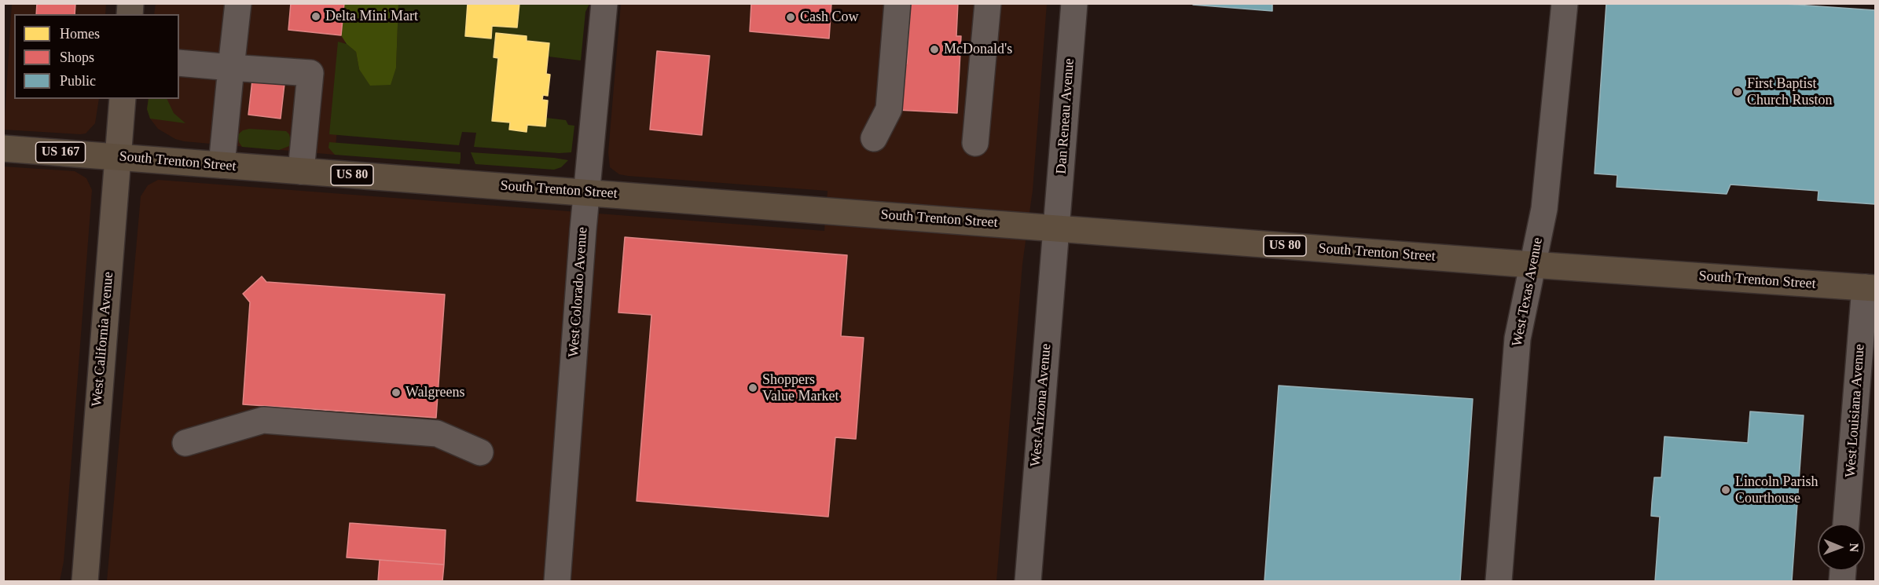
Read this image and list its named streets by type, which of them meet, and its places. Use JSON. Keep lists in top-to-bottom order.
{
  "streets": {
    "highway": ["US 167", "South Trenton Street", "US 80"],
    "main road": ["West California Avenue"],
    "street": [
      "Dan Reneau Avenue",
      "West Colorado Avenue",
      "West Texas Avenue",
      "West Arizona Avenue",
      "West Louisiana Avenue"
    ]
  },
  "crossings": [
    ["Dan Reneau Avenue", "South Trenton Street"],
    ["Dan Reneau Avenue", "West Arizona Avenue"],
    ["South Trenton Street", "West Colorado Avenue"],
    ["South Trenton Street", "West Texas Avenue"],
    ["South Trenton Street", "West California Avenue"],
    ["South Trenton Street", "West Arizona Avenue"],
    ["South Trenton Street", "West Louisiana Avenue"]
  ],
  "places": [
    "Delta Mini Mart",
    "Cash Cow",
    "McDonald's",
    "First Baptist Church Ruston",
    "Shoppers Value Market",
    "Walgreens",
    "Lincoln Parish Courthouse"
  ],
  "legend": ["Homes", "Shops", "Public"],
  "north": "right"
}
